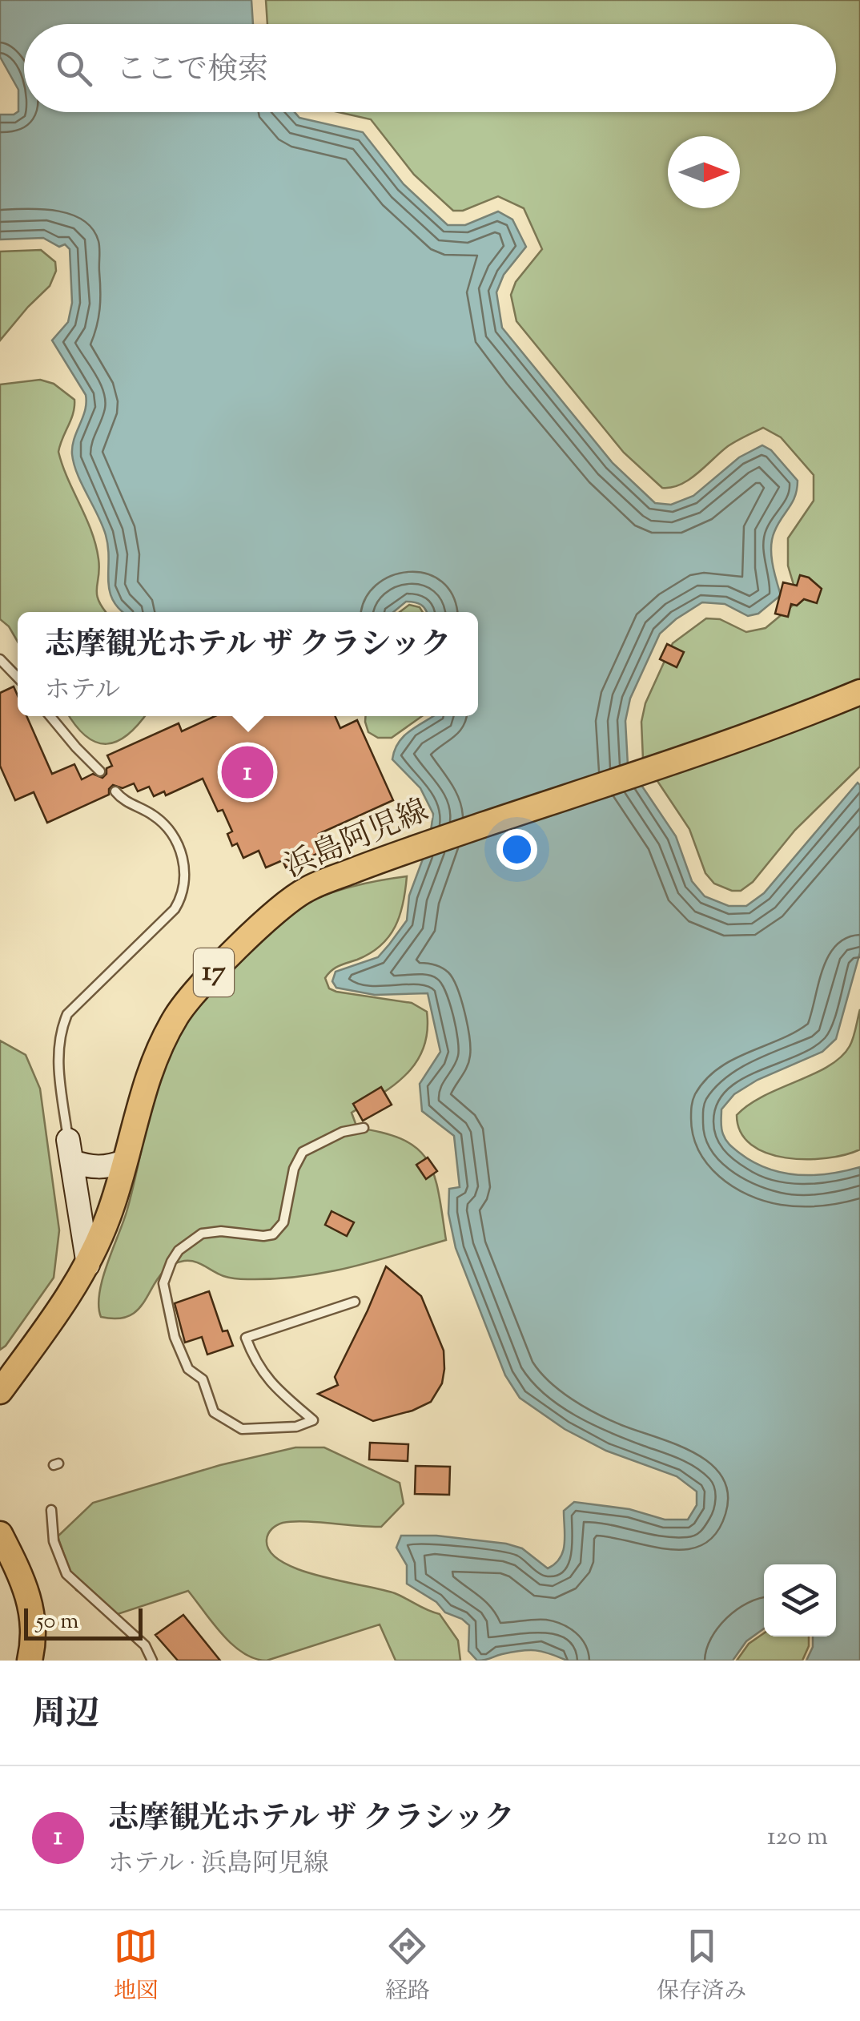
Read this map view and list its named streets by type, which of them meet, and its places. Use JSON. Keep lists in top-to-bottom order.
{
  "streets": {
    "main road": ["浜島阿児線", "17"]
  },
  "scale_bar": "50 m",
  "north": "right",
  "page": {
    "search": "ここで検索",
    "popup": ["志摩観光ホテル ザ クラシック", "ホテル"],
    "pins": "1",
    "scale": "50 m",
    "heading": "周辺",
    "list": [
      {
        "mark": "1",
        "name": "志摩観光ホテル ザ クラシック",
        "note": "ホテル · 浜島阿児線",
        "value": "120 m"
      }
    ],
    "nav": ["地図", "経路", "保存済み"]
  }
}
